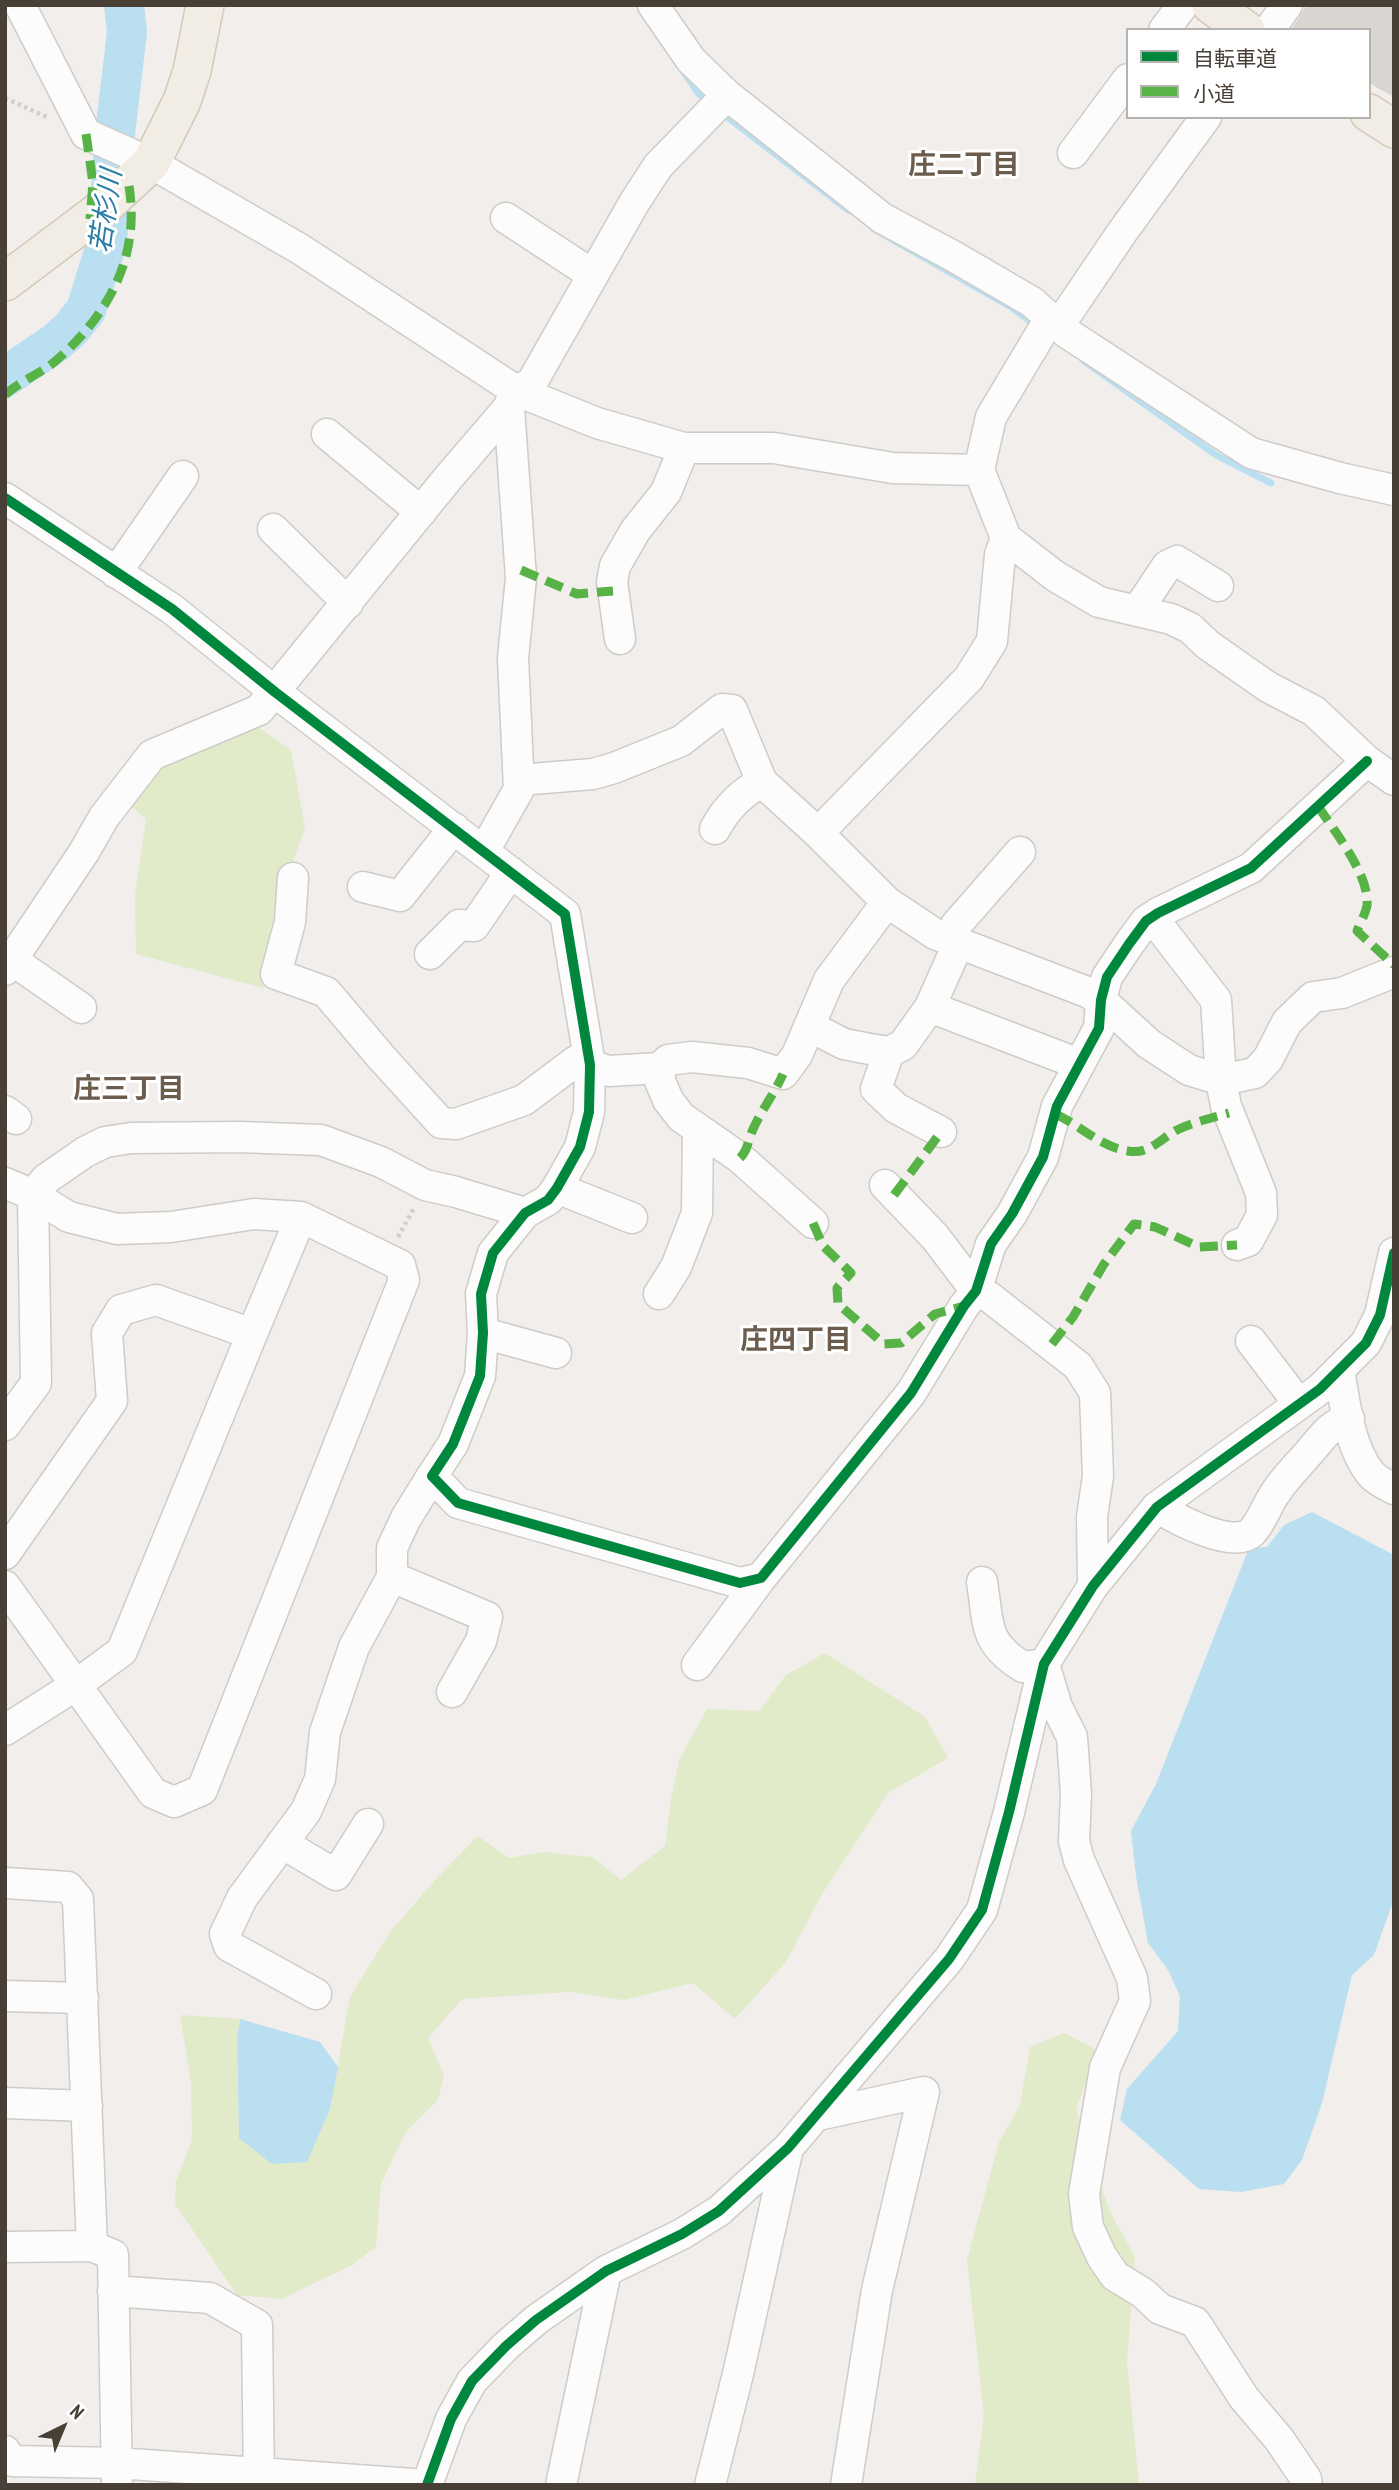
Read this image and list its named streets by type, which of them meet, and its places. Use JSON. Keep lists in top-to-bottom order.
{
  "districts": ["庄二丁目", "庄三丁目", "庄四丁目"],
  "water": ["若杉川"],
  "legend": ["自転車道", "小道"],
  "north": "top right"
}
